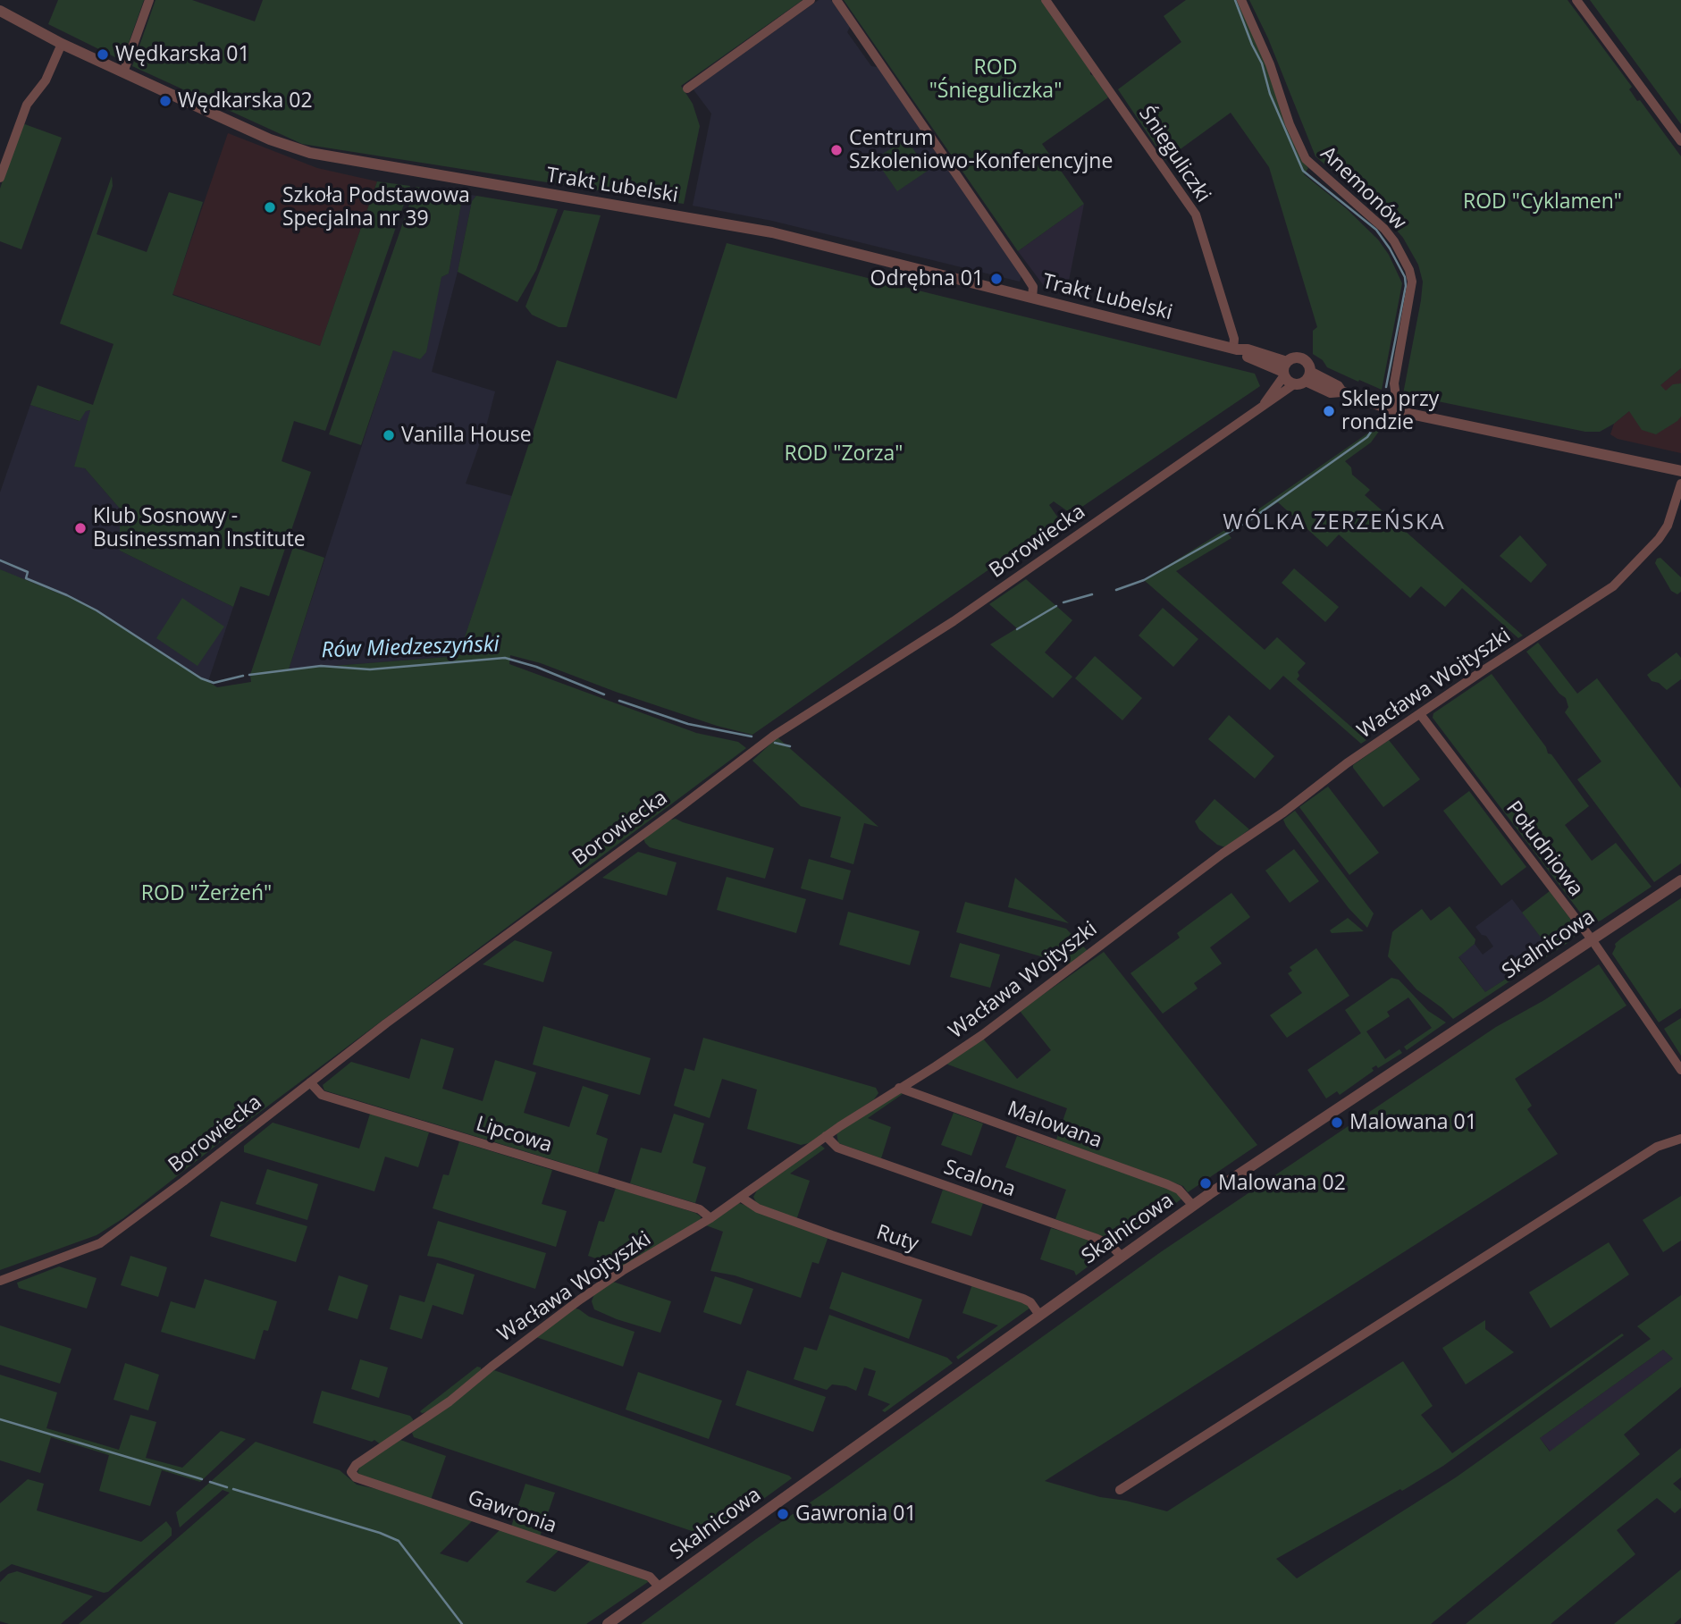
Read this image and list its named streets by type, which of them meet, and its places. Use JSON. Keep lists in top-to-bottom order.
{
  "streets": {
    "street": [
      "Śnieguliczki",
      "Trakt Lubelski",
      "Anemonów",
      "Borowiecka",
      "Wacława Wojtyszki",
      "Południowa",
      "Skalnicowa",
      "Malowana",
      "Lipcowa",
      "Scalona",
      "Ruty",
      "Gawronia"
    ]
  },
  "crossings": [
    ["Śnieguliczki", "Trakt Lubelski"],
    ["Trakt Lubelski", "Borowiecka"],
    ["Borowiecka", "Lipcowa"],
    ["Wacława Wojtyszki", "Południowa"],
    ["Wacława Wojtyszki", "Malowana"],
    ["Wacława Wojtyszki", "Lipcowa"],
    ["Wacława Wojtyszki", "Scalona"],
    ["Wacława Wojtyszki", "Ruty"],
    ["Wacława Wojtyszki", "Gawronia"],
    ["Południowa", "Skalnicowa"],
    ["Skalnicowa", "Malowana"],
    ["Skalnicowa", "Scalona"],
    ["Skalnicowa", "Ruty"],
    ["Skalnicowa", "Gawronia"]
  ],
  "districts": ["WÓLKA ZERZEŃSKA"],
  "water": ["Rów Miedzeszyński"],
  "parks": [
    "ROD \"Śnieguliczka\"",
    "ROD \"Cyklamen\"",
    "ROD \"Zorza\"",
    "ROD \"Żerżeń\""
  ],
  "places": [
    "Wędkarska 01",
    "Wędkarska 02",
    "Centrum Szkoleniowo-Konferencyjne",
    "Szkoła Podstawowa Specjalna nr 39",
    "Odrębna 01",
    "Sklep przy rondzie",
    "Vanilla House",
    "Klub Sosnowy - Businessman Institute",
    "Malowana 01",
    "Malowana 02",
    "Gawronia 01"
  ]
}
